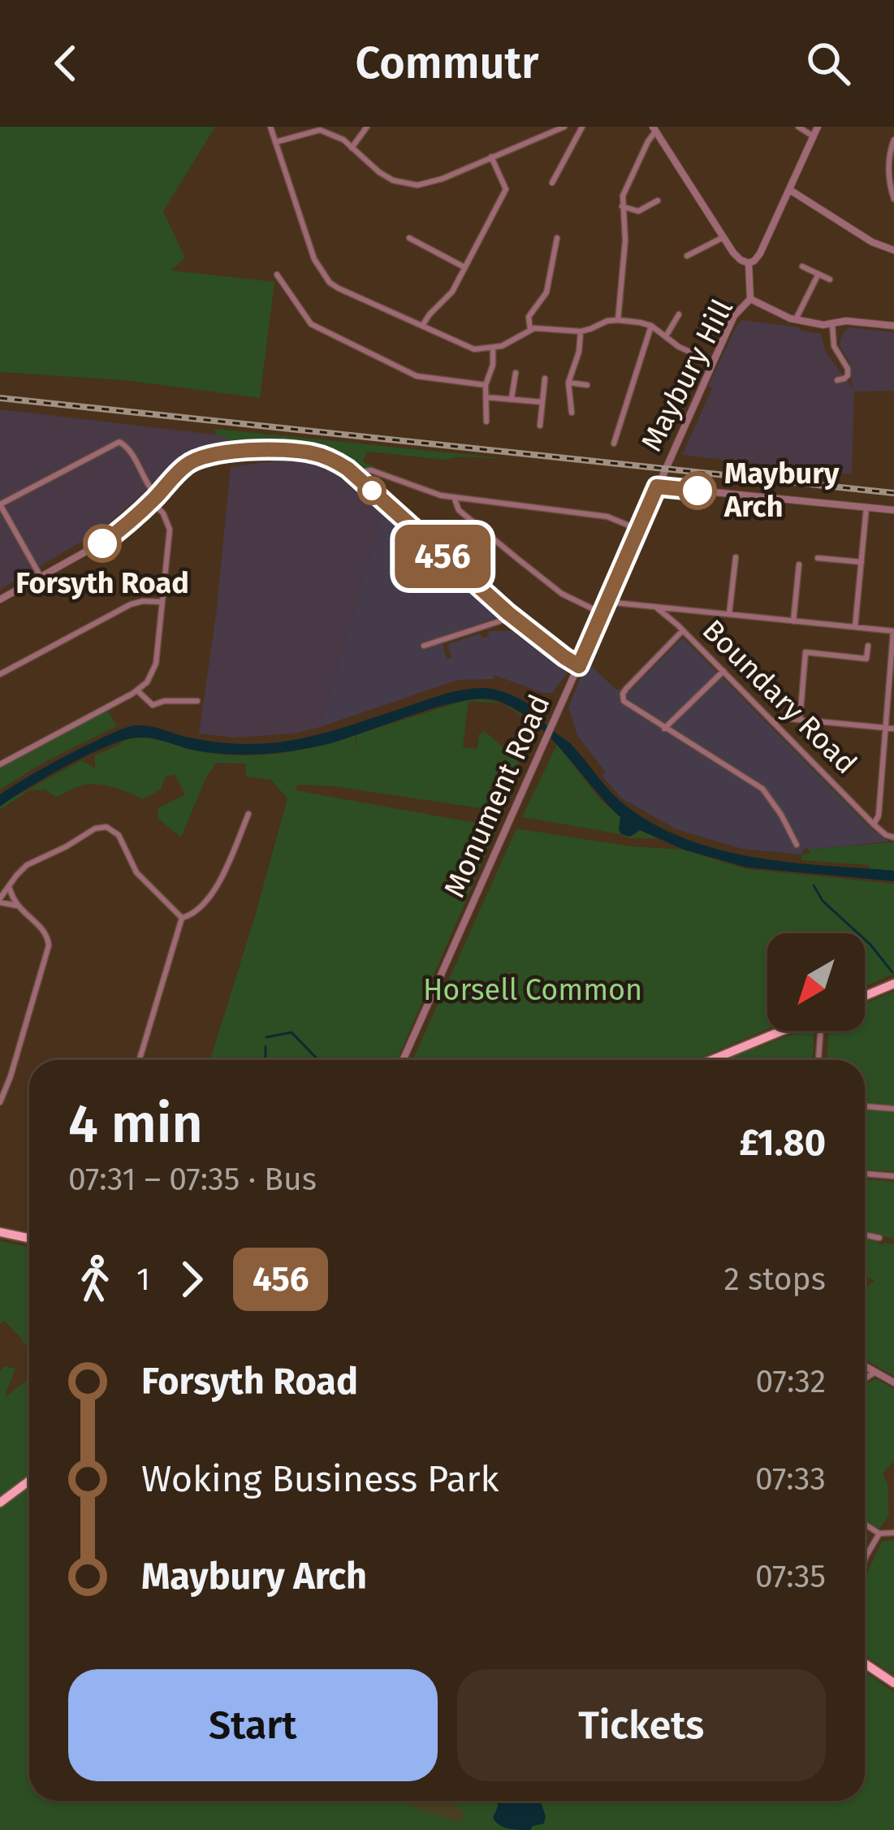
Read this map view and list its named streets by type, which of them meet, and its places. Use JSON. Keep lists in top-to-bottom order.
{
  "streets": {
    "street": ["Maybury Hill", "Boundary Road", "Monument Road"]
  },
  "crossings": [
    ["Maybury Hill", "Monument Road"]
  ],
  "parks": ["Horsell Common"],
  "places": ["Maybury Arch", "Forsyth Road"],
  "lines": ["bus line 456"],
  "north": "bottom left",
  "page": {
    "header": "Commutr",
    "on_map": "456",
    "heading": ["4 min", "07:31 – 07:35 · Bus", "£1.80"],
    "legs": ["1", "456", "2 stops"],
    "list": [
      {
        "name": "Forsyth Road",
        "value": "07:32"
      },
      {
        "name": "Woking Business Park",
        "value": "07:33"
      },
      {
        "name": "Maybury Arch",
        "value": "07:35"
      }
    ],
    "buttons": ["Start", "Tickets"]
  }
}
